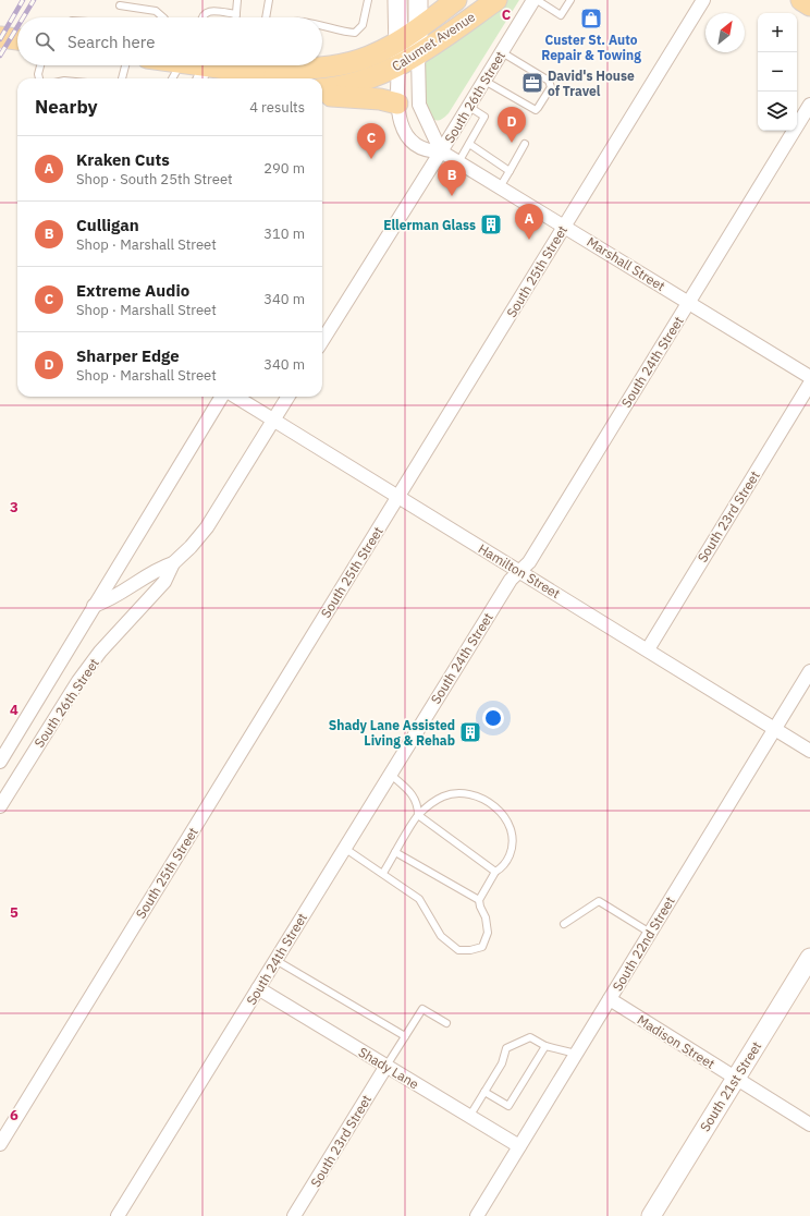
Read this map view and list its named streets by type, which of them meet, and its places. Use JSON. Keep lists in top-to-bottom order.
{
  "streets": {
    "main road": ["Calumet Avenue"],
    "street": [
      "South 26th Street",
      "Marshall Street",
      "South 25th Street",
      "South 24th Street",
      "South 23rd Street",
      "Hamilton Street",
      "South 22nd Street",
      "Madison Street",
      "Shady Lane",
      "South 21st Street"
    ]
  },
  "crossings": [
    ["Calumet Avenue", "Marshall Street"],
    ["South 26th Street", "Marshall Street"],
    ["South 26th Street", "Hamilton Street"],
    ["Marshall Street", "South 25th Street"],
    ["Marshall Street", "South 24th Street"],
    ["South 25th Street", "Hamilton Street"],
    ["South 24th Street", "Hamilton Street"],
    ["South 24th Street", "Shady Lane"],
    ["South 23rd Street", "Hamilton Street"],
    ["South 23rd Street", "Shady Lane"],
    ["Hamilton Street", "South 22nd Street"],
    ["South 22nd Street", "Madison Street"],
    ["South 22nd Street", "Shady Lane"],
    ["Madison Street", "South 21st Street"]
  ],
  "places": {
    "shop": ["Custer St. Auto Repair & Towing"],
    "office": ["David's House of Travel"],
    "building": ["Ellerman Glass", "Shady Lane Assisted Living & Rehab"]
  },
  "north": "top right",
  "page": {
    "map_buttons": ["+", "−"],
    "search": "Search here",
    "heading": ["Nearby", "4 results"],
    "pins": [
      "D",
      "C",
      "B",
      "A"
    ],
    "list": [
      {
        "mark": "A",
        "name": "Kraken Cuts",
        "note": "Shop · South 25th Street",
        "value": "290 m"
      },
      {
        "mark": "B",
        "name": "Culligan",
        "note": "Shop · Marshall Street",
        "value": "310 m"
      },
      {
        "mark": "C",
        "name": "Extreme Audio",
        "note": "Shop · Marshall Street",
        "value": "340 m"
      },
      {
        "mark": "D",
        "name": "Sharper Edge",
        "note": "Shop · Marshall Street",
        "value": "340 m"
      }
    ]
  },
  "grid": {
    "columns": ["C"],
    "rows": [
      "3",
      "4",
      "5",
      "6"
    ]
  }
}
